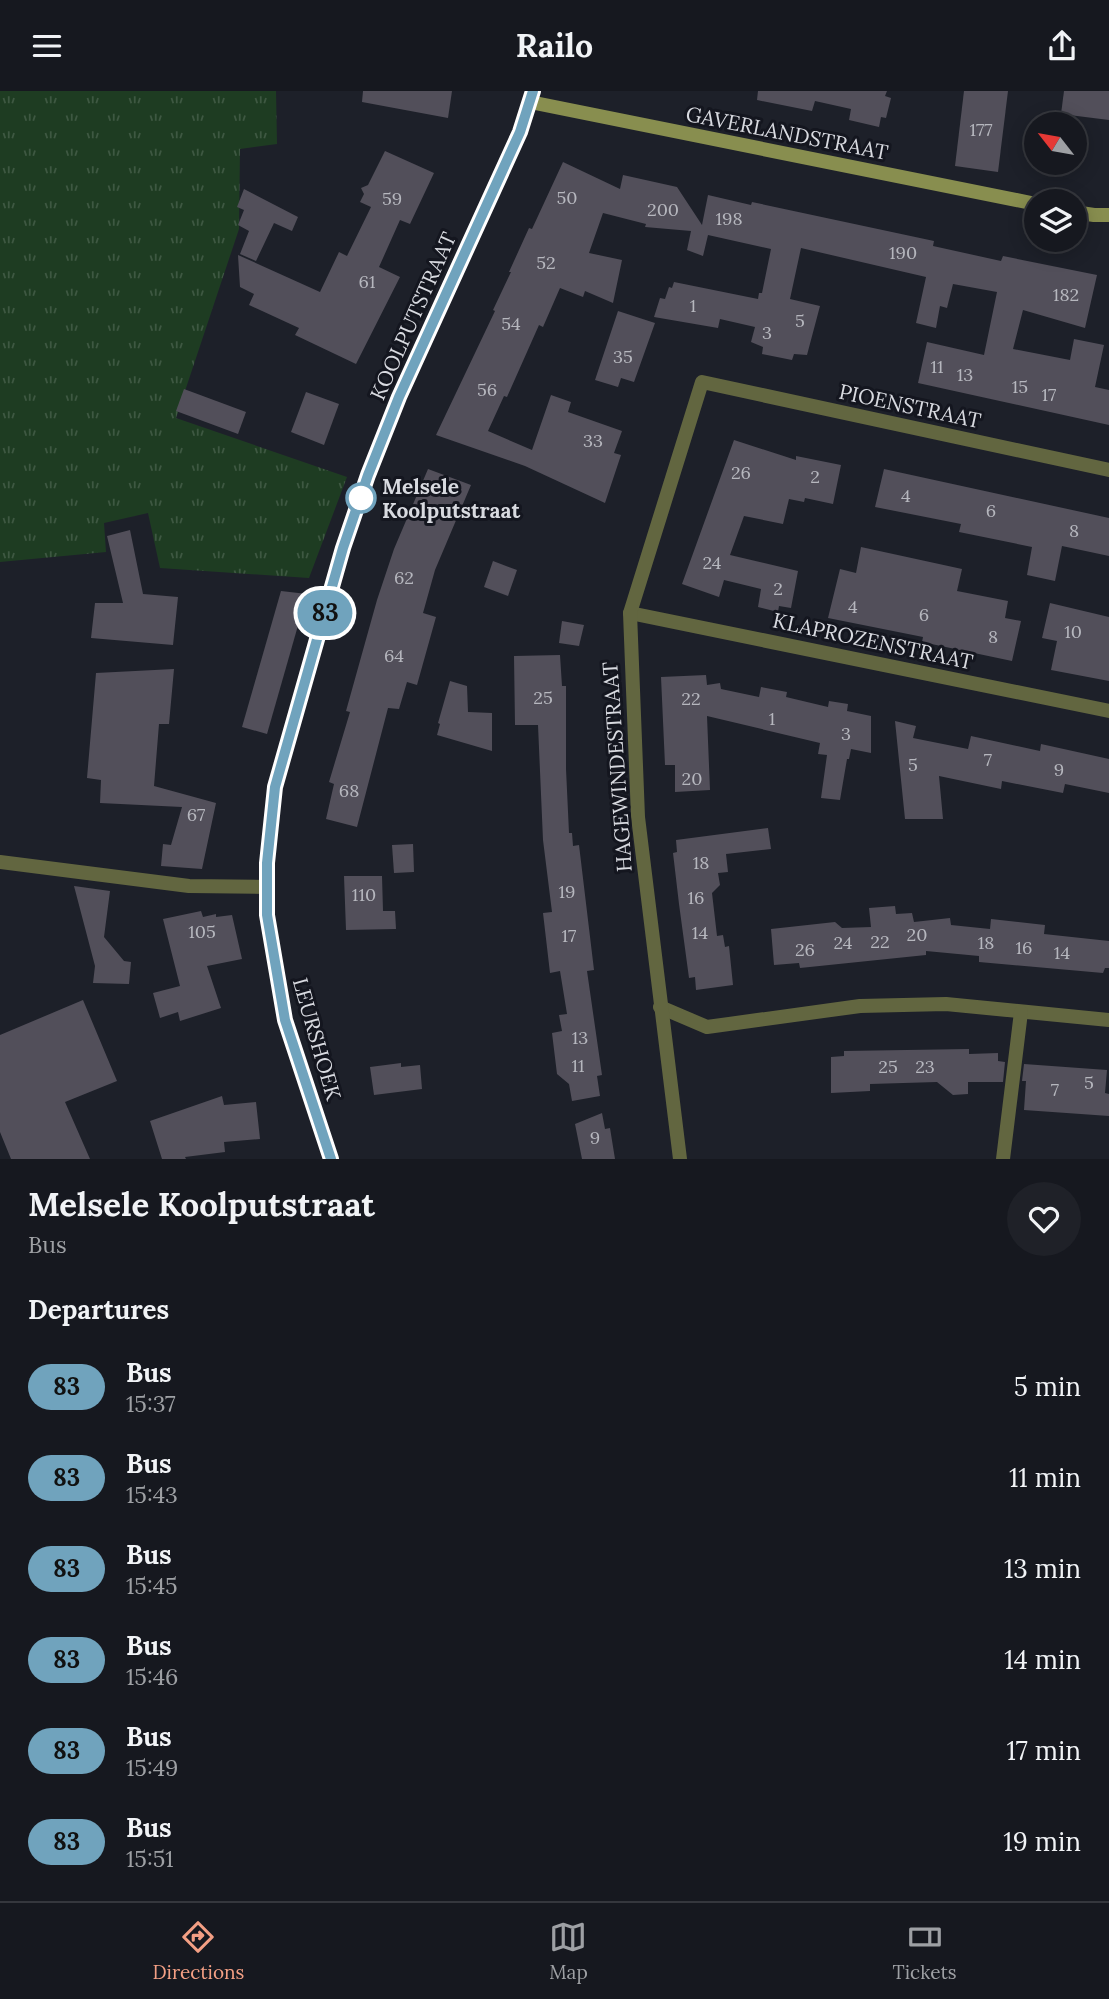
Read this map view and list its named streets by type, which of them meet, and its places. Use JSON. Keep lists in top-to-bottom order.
{
  "streets": {
    "street": [
      "GAVERLANDSTRAAT",
      "KOOLPUTSTRAAT",
      "PIOENSTRAAT",
      "KLAPROZENSTRAAT",
      "HAGEWINDESTRAAT",
      "LEURSHOEK"
    ]
  },
  "crossings": [
    ["GAVERLANDSTRAAT", "KOOLPUTSTRAAT"],
    ["KOOLPUTSTRAAT", "LEURSHOEK"],
    ["PIOENSTRAAT", "HAGEWINDESTRAAT"],
    ["KLAPROZENSTRAAT", "HAGEWINDESTRAAT"]
  ],
  "places": ["Melsele Koolputstraat"],
  "lines": ["bus line 83"],
  "house_numbers": [
    "177",
    "50",
    "59",
    "200",
    "198",
    "190",
    "52",
    "61",
    "182",
    "1",
    "5",
    "54",
    "3",
    "35",
    "11",
    "13",
    "15",
    "56",
    "17",
    "33",
    "26",
    "2",
    "4",
    "6",
    "8",
    "24",
    "62",
    "2",
    "4",
    "6",
    "10",
    "8",
    "64",
    "25",
    "22",
    "1",
    "3",
    "7",
    "5",
    "9",
    "20",
    "68",
    "67",
    "18",
    "19",
    "110",
    "16",
    "105",
    "14",
    "20",
    "17",
    "22",
    "24",
    "18",
    "16",
    "26",
    "14",
    "13",
    "11",
    "25",
    "23",
    "5",
    "7",
    "9"
  ],
  "north": "top left",
  "page": {
    "header": "Railo",
    "on_map": "83",
    "heading": [
      ["Melsele Koolputstraat", "Bus"],
      "Departures"
    ],
    "list": [
      {
        "mark": "83",
        "name": "Bus",
        "note": "15:37",
        "value": "5 min"
      },
      {
        "mark": "83",
        "name": "Bus",
        "note": "15:43",
        "value": "11 min"
      },
      {
        "mark": "83",
        "name": "Bus",
        "note": "15:45",
        "value": "13 min"
      },
      {
        "mark": "83",
        "name": "Bus",
        "note": "15:46",
        "value": "14 min"
      },
      {
        "mark": "83",
        "name": "Bus",
        "note": "15:49",
        "value": "17 min"
      },
      {
        "mark": "83",
        "name": "Bus",
        "note": "15:51",
        "value": "19 min"
      }
    ],
    "tabs": ["Directions", "Map", "Tickets"]
  }
}
